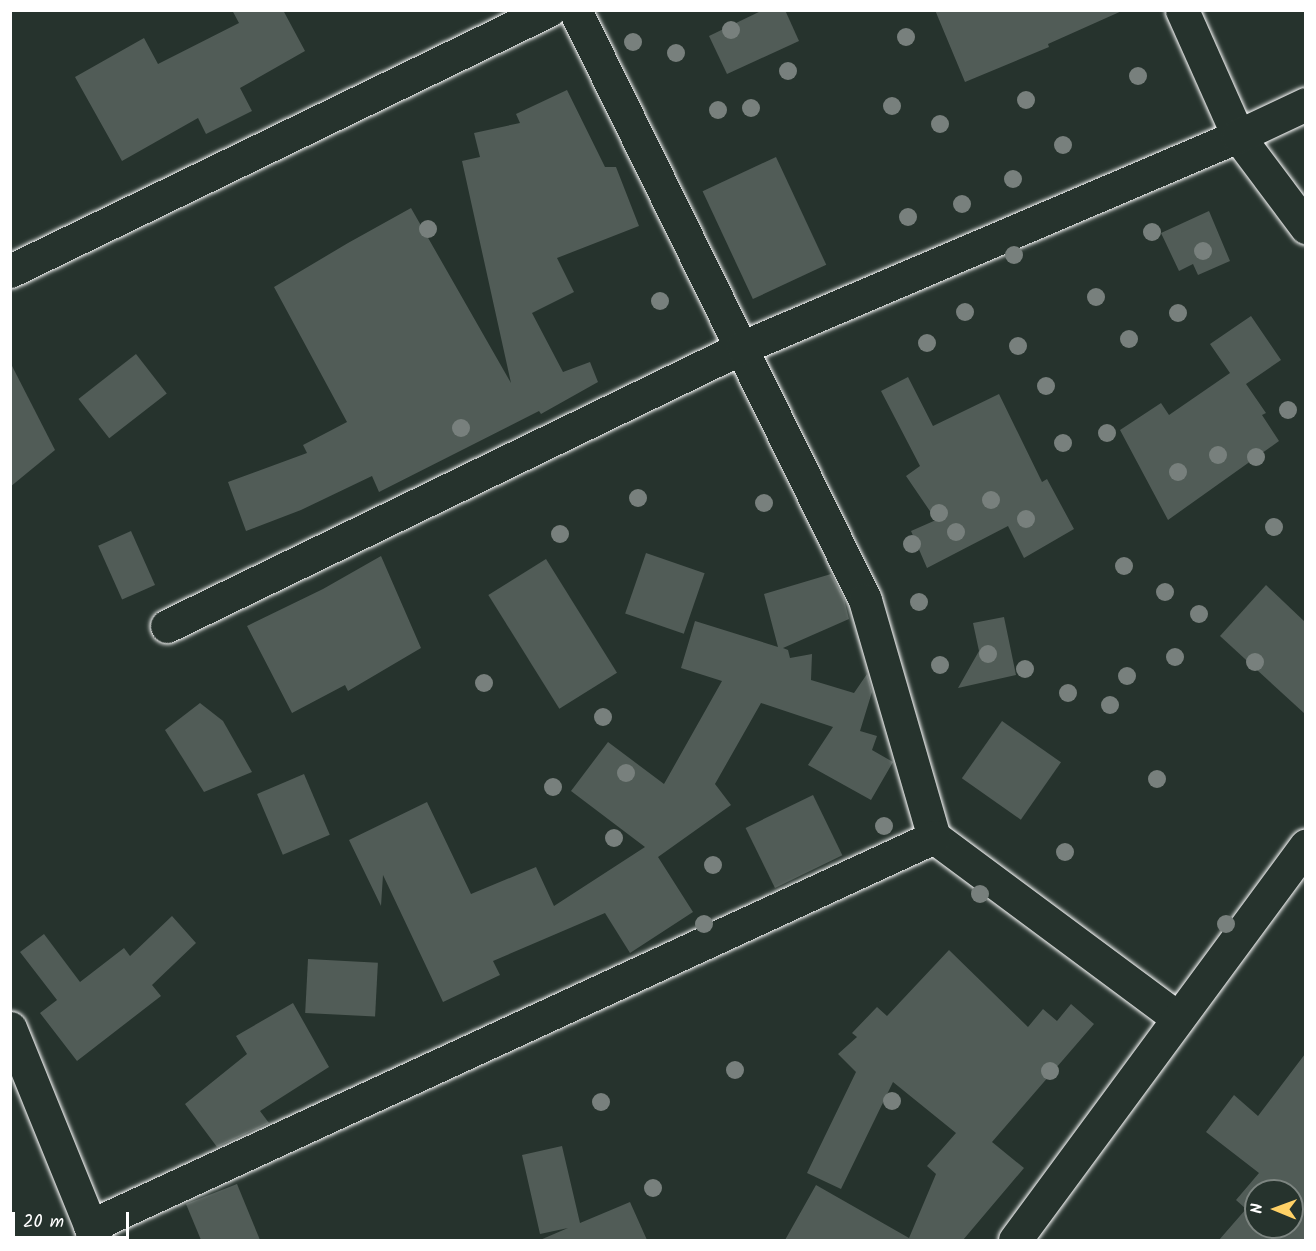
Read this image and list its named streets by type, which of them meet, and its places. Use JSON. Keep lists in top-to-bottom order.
{
  "scale_bar": "20 m",
  "north": "left"
}
